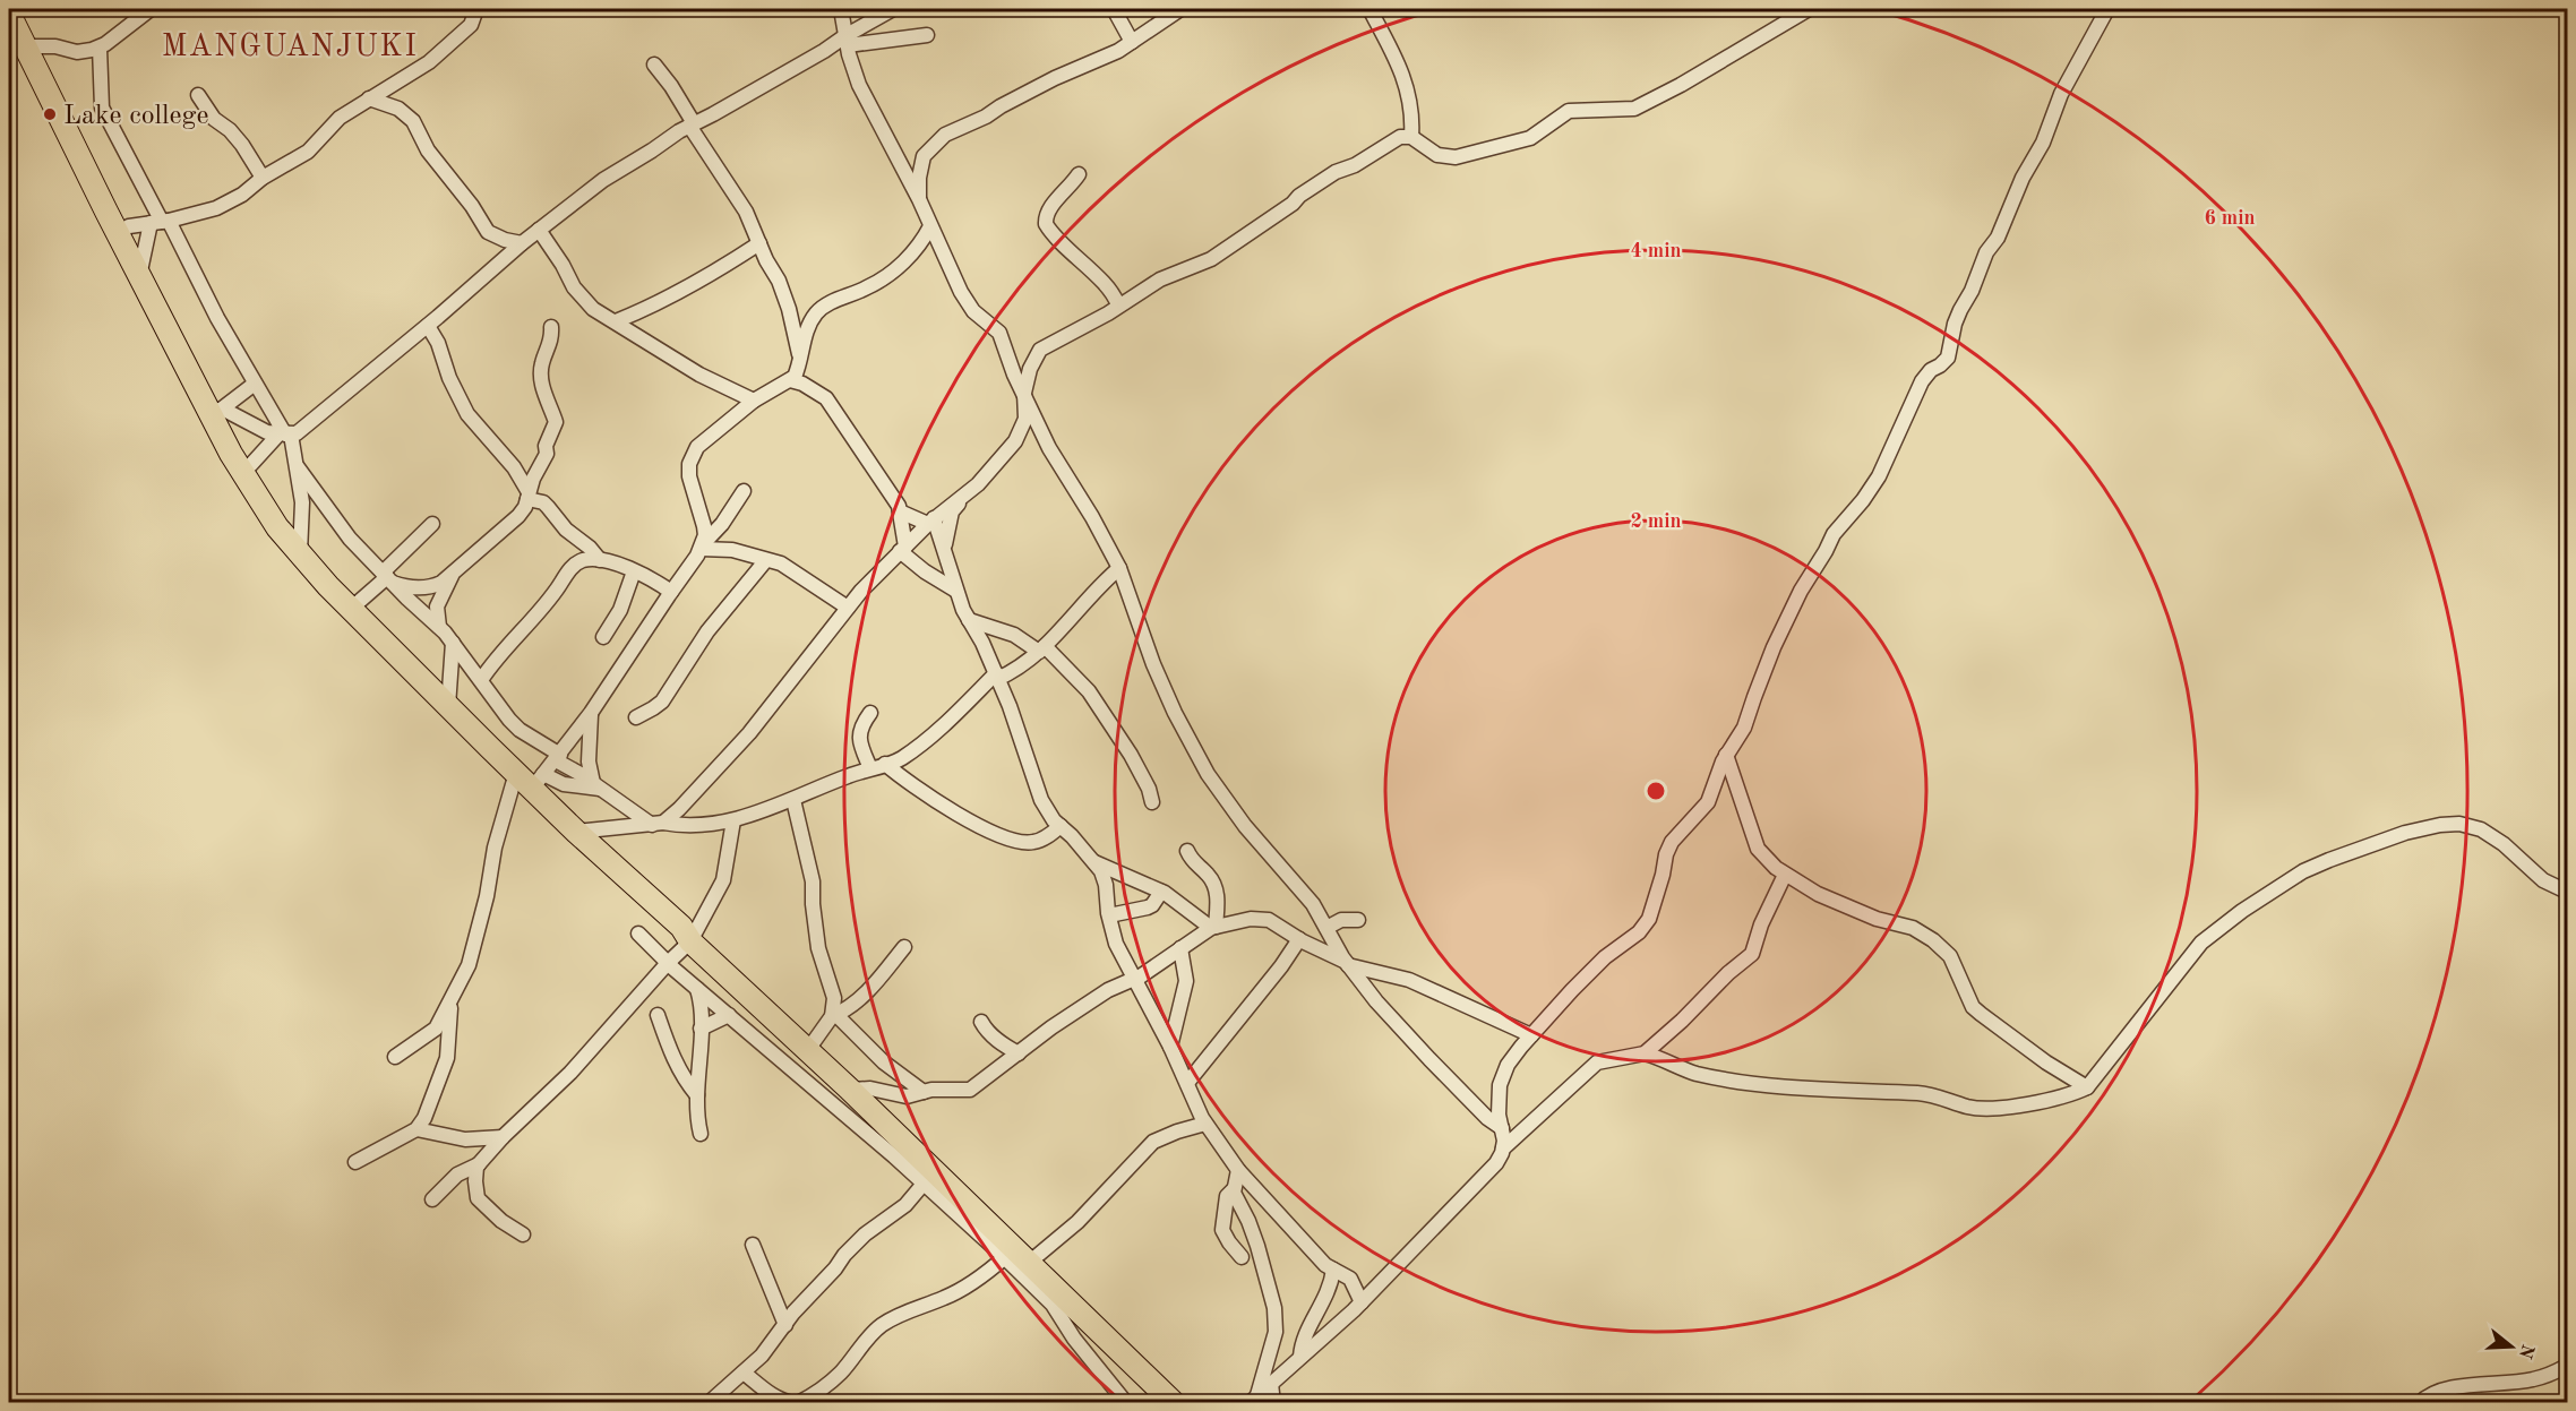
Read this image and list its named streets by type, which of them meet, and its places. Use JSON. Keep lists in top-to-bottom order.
{
  "districts": ["MANGUANJUKI"],
  "places": ["Lake college"],
  "north": "right",
  "rings": ["6 min", "4 min", "2 min"]
}
